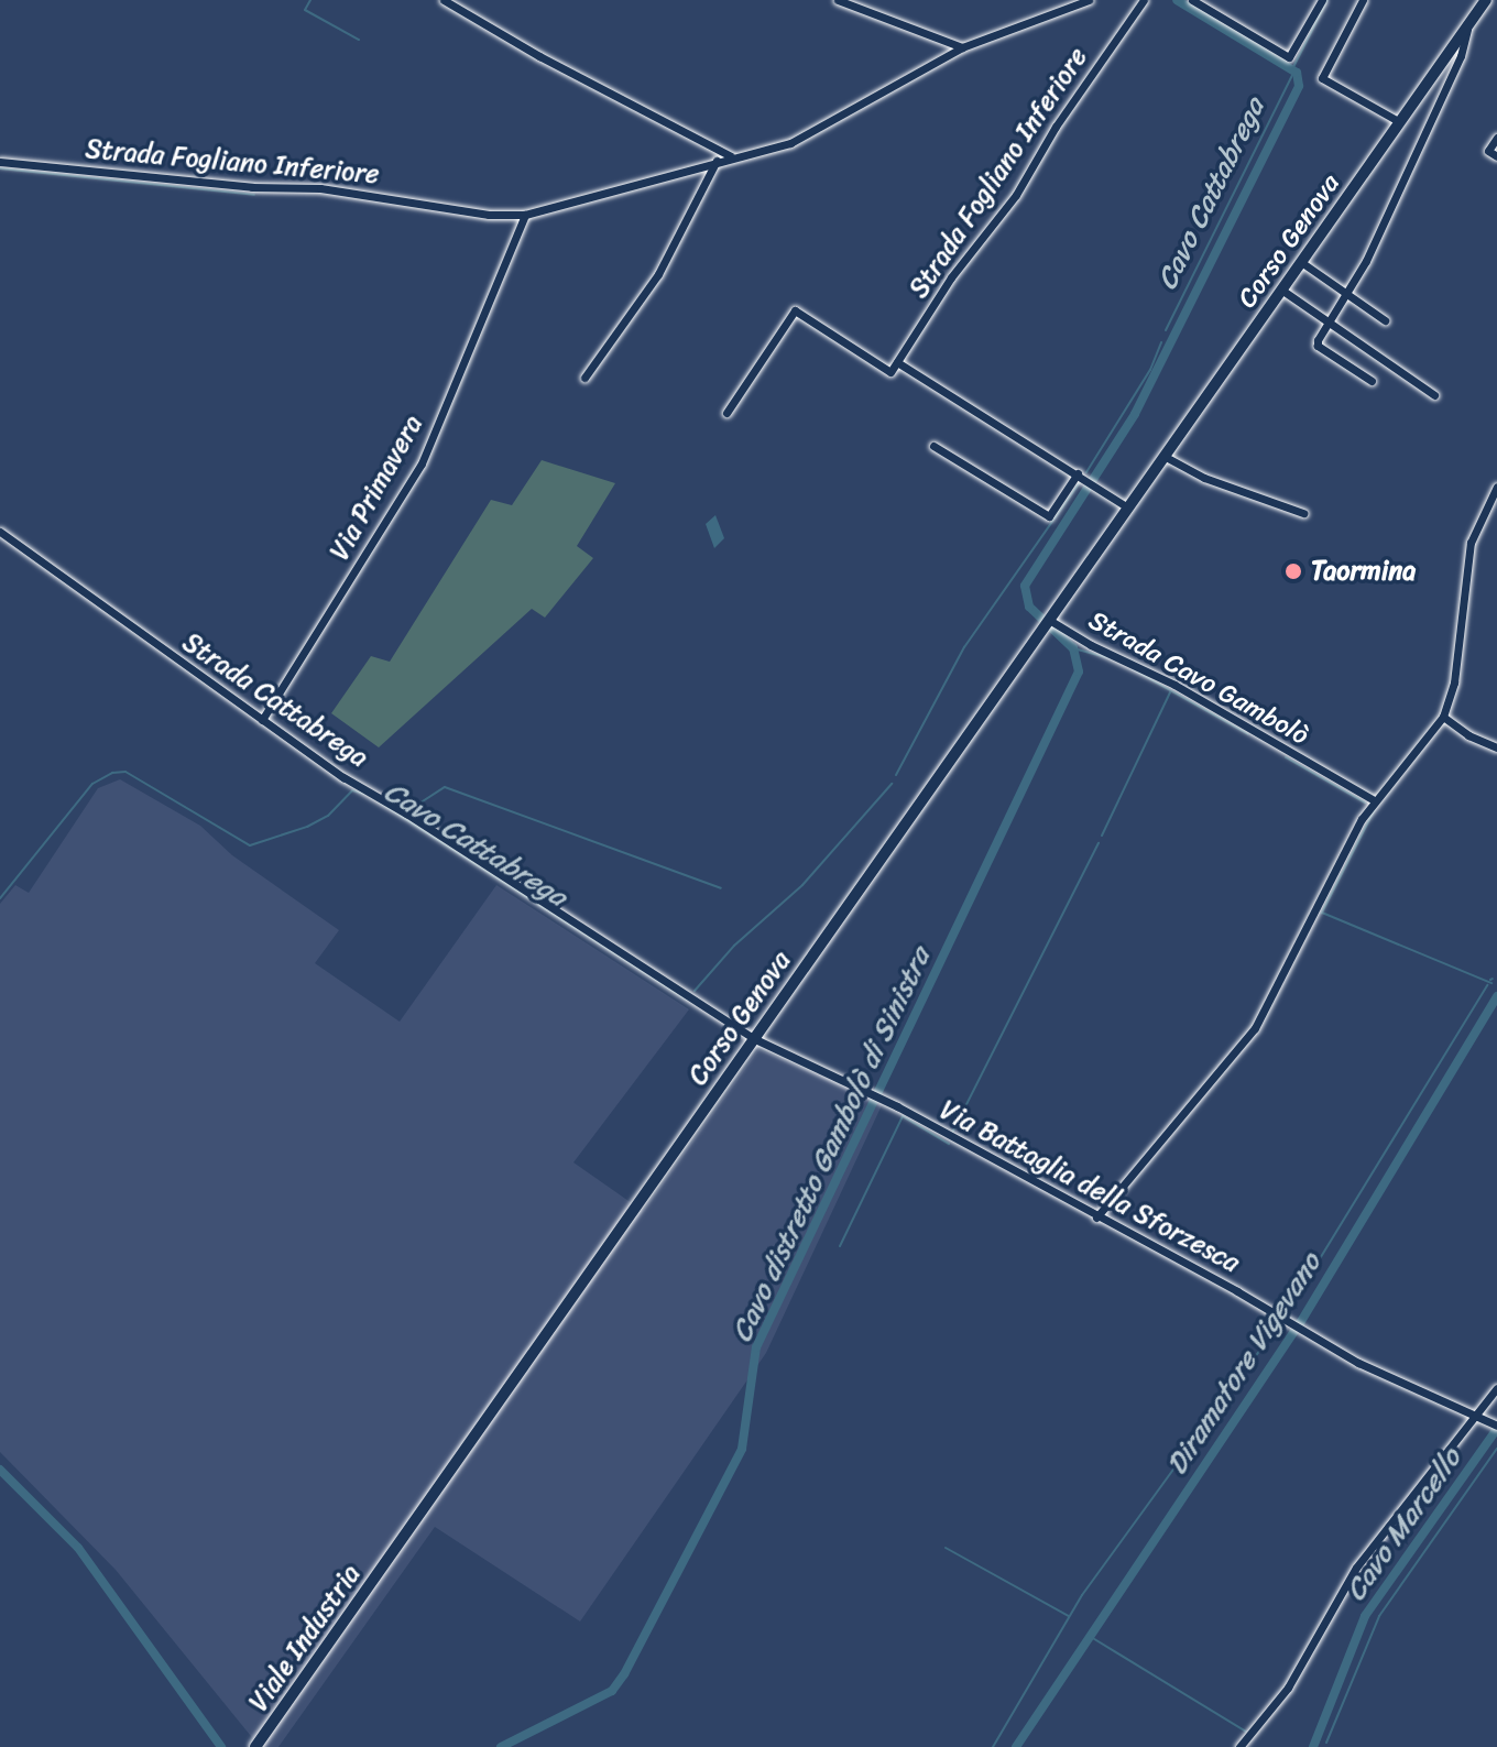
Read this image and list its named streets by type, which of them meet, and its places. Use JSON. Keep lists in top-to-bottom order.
{
  "streets": {
    "main road": ["Corso Genova", "Viale Industria"],
    "street": [
      "Strada Fogliano Inferiore",
      "Via Primavera",
      "Strada Cavo Gambolò",
      "Strada Cattabrega",
      "Via Battaglia della Sforzesca"
    ]
  },
  "crossings": [
    ["Strada Fogliano Inferiore", "Via Primavera"],
    ["Corso Genova", "Strada Cavo Gambolò"],
    ["Corso Genova", "Strada Cattabrega"],
    ["Corso Genova", "Via Battaglia della Sforzesca"],
    ["Corso Genova", "Viale Industria"],
    ["Via Primavera", "Strada Cattabrega"],
    ["Strada Cattabrega", "Via Battaglia della Sforzesca"]
  ],
  "water": [
    "Cavo Cattabrega",
    "Cavo distretto Gambolò di Sinistra",
    "Diramatore Vigevano",
    "Cavo Marcello"
  ],
  "places": ["Taormina"]
}
